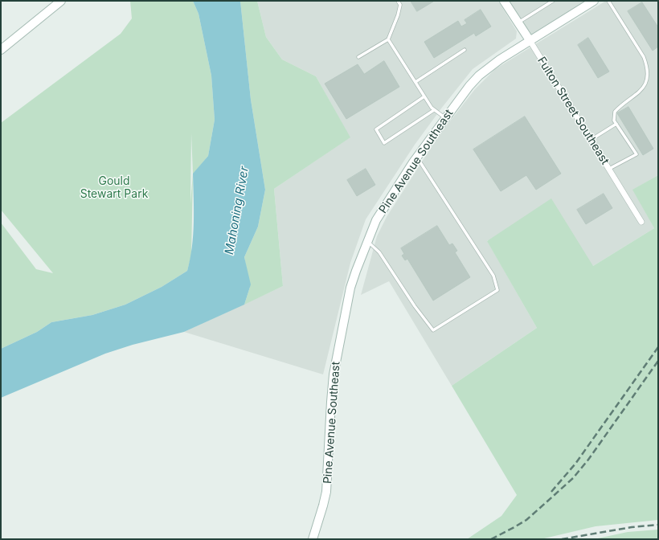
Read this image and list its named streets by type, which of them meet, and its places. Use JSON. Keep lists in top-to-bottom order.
{
  "streets": {
    "street": ["Fulton Street Southeast", "Pine Avenue Southeast"]
  },
  "crossings": [
    ["Fulton Street Southeast", "Pine Avenue Southeast"]
  ],
  "water": ["Mahoning River"],
  "parks": ["Gould Stewart Park"]
}
